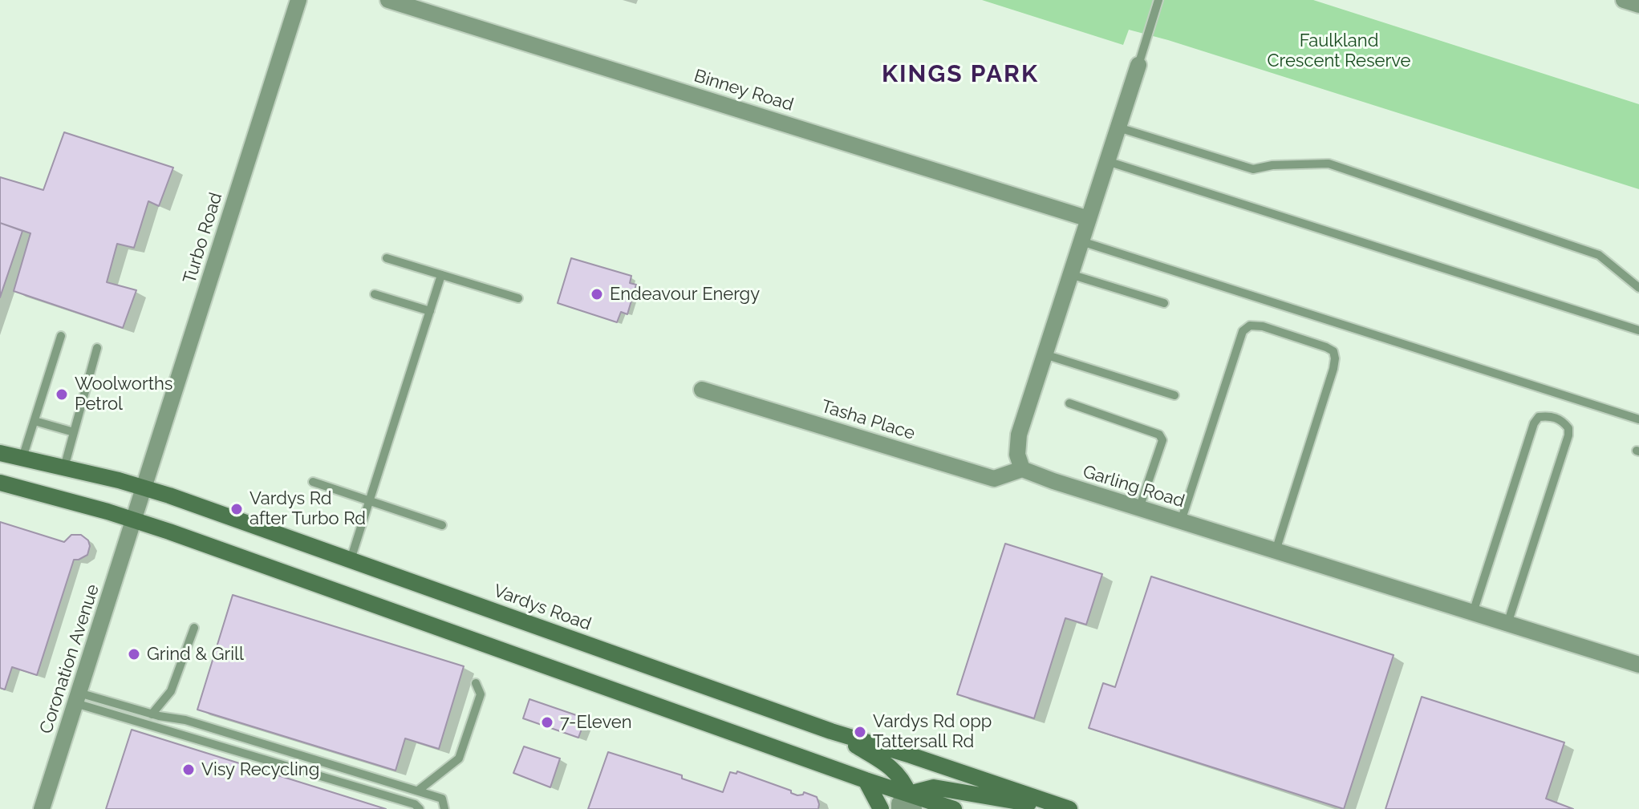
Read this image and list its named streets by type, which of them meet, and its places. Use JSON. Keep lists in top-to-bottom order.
{
  "streets": {
    "main road": ["Vardys Road"],
    "street": [
      "Binney Road",
      "Turbo Road",
      "Tasha Place",
      "Garling Road",
      "Coronation Avenue"
    ]
  },
  "crossings": [
    ["Turbo Road", "Vardys Road"],
    ["Turbo Road", "Coronation Avenue"],
    ["Tasha Place", "Garling Road"]
  ],
  "districts": ["KINGS PARK"],
  "parks": ["Faulkland Crescent Reserve"],
  "places": [
    "Endeavour Energy",
    "Woolworths Petrol",
    "Vardys Rd after Turbo Rd",
    "Grind & Grill",
    "7-Eleven",
    "Vardys Rd opp Tattersall Rd",
    "Visy Recycling"
  ]
}
